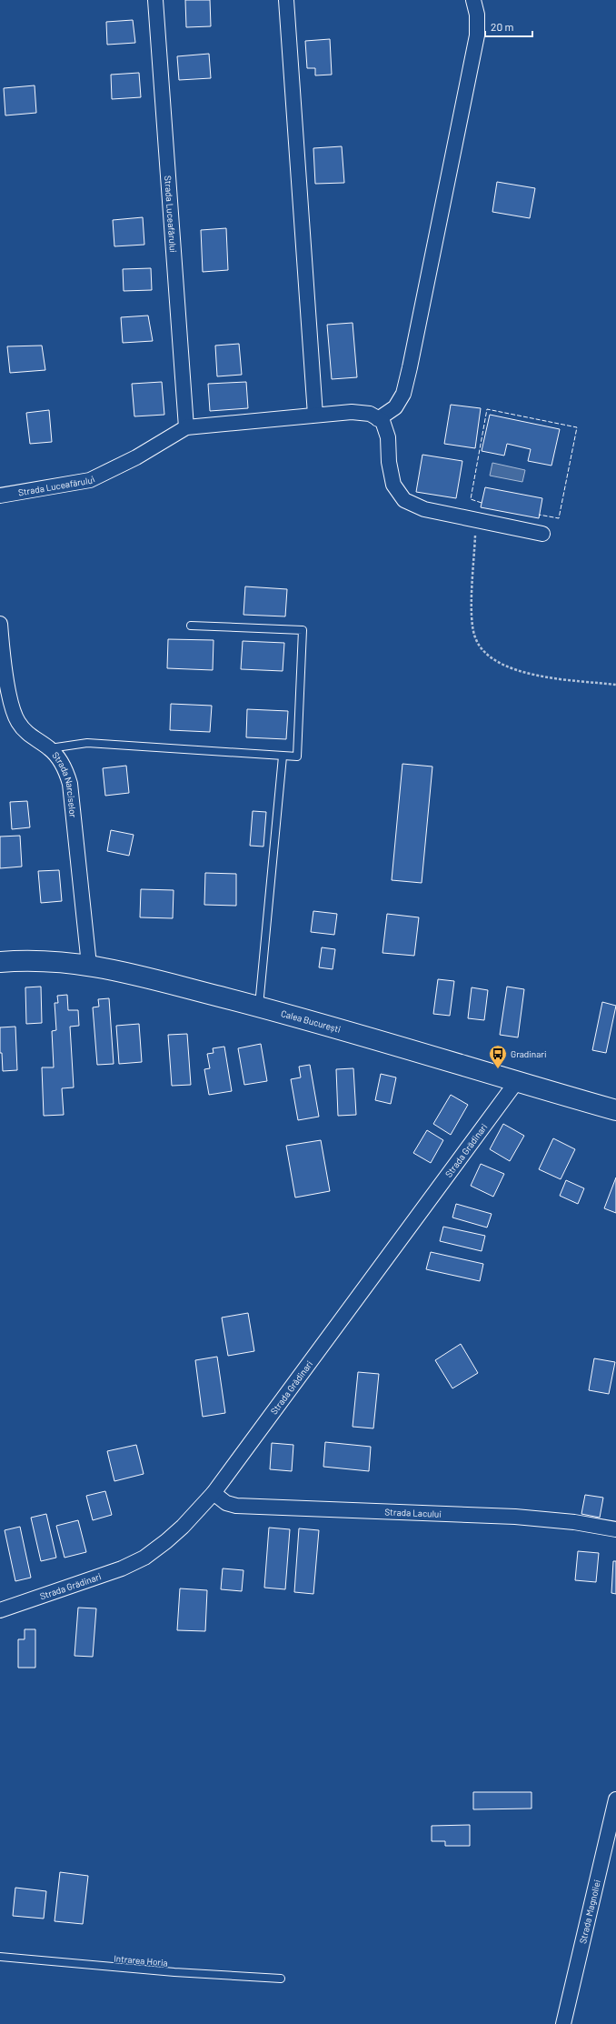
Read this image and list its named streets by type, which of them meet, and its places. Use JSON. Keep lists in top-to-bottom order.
{
  "streets": {
    "main road": ["Calea București"],
    "street": [
      "Strada Luceafărului",
      "Strada Narciselor",
      "Strada Grădinari",
      "Strada Lacului",
      "Strada Magnoliei"
    ],
    "lane": ["Intrarea Horia"]
  },
  "crossings": [
    ["Strada Narciselor", "Calea București"],
    ["Calea București", "Strada Grădinari"],
    ["Strada Grădinari", "Strada Lacului"]
  ],
  "places": {
    "bus stop": ["Gradinari"]
  },
  "scale_bar": "20 m"
}
